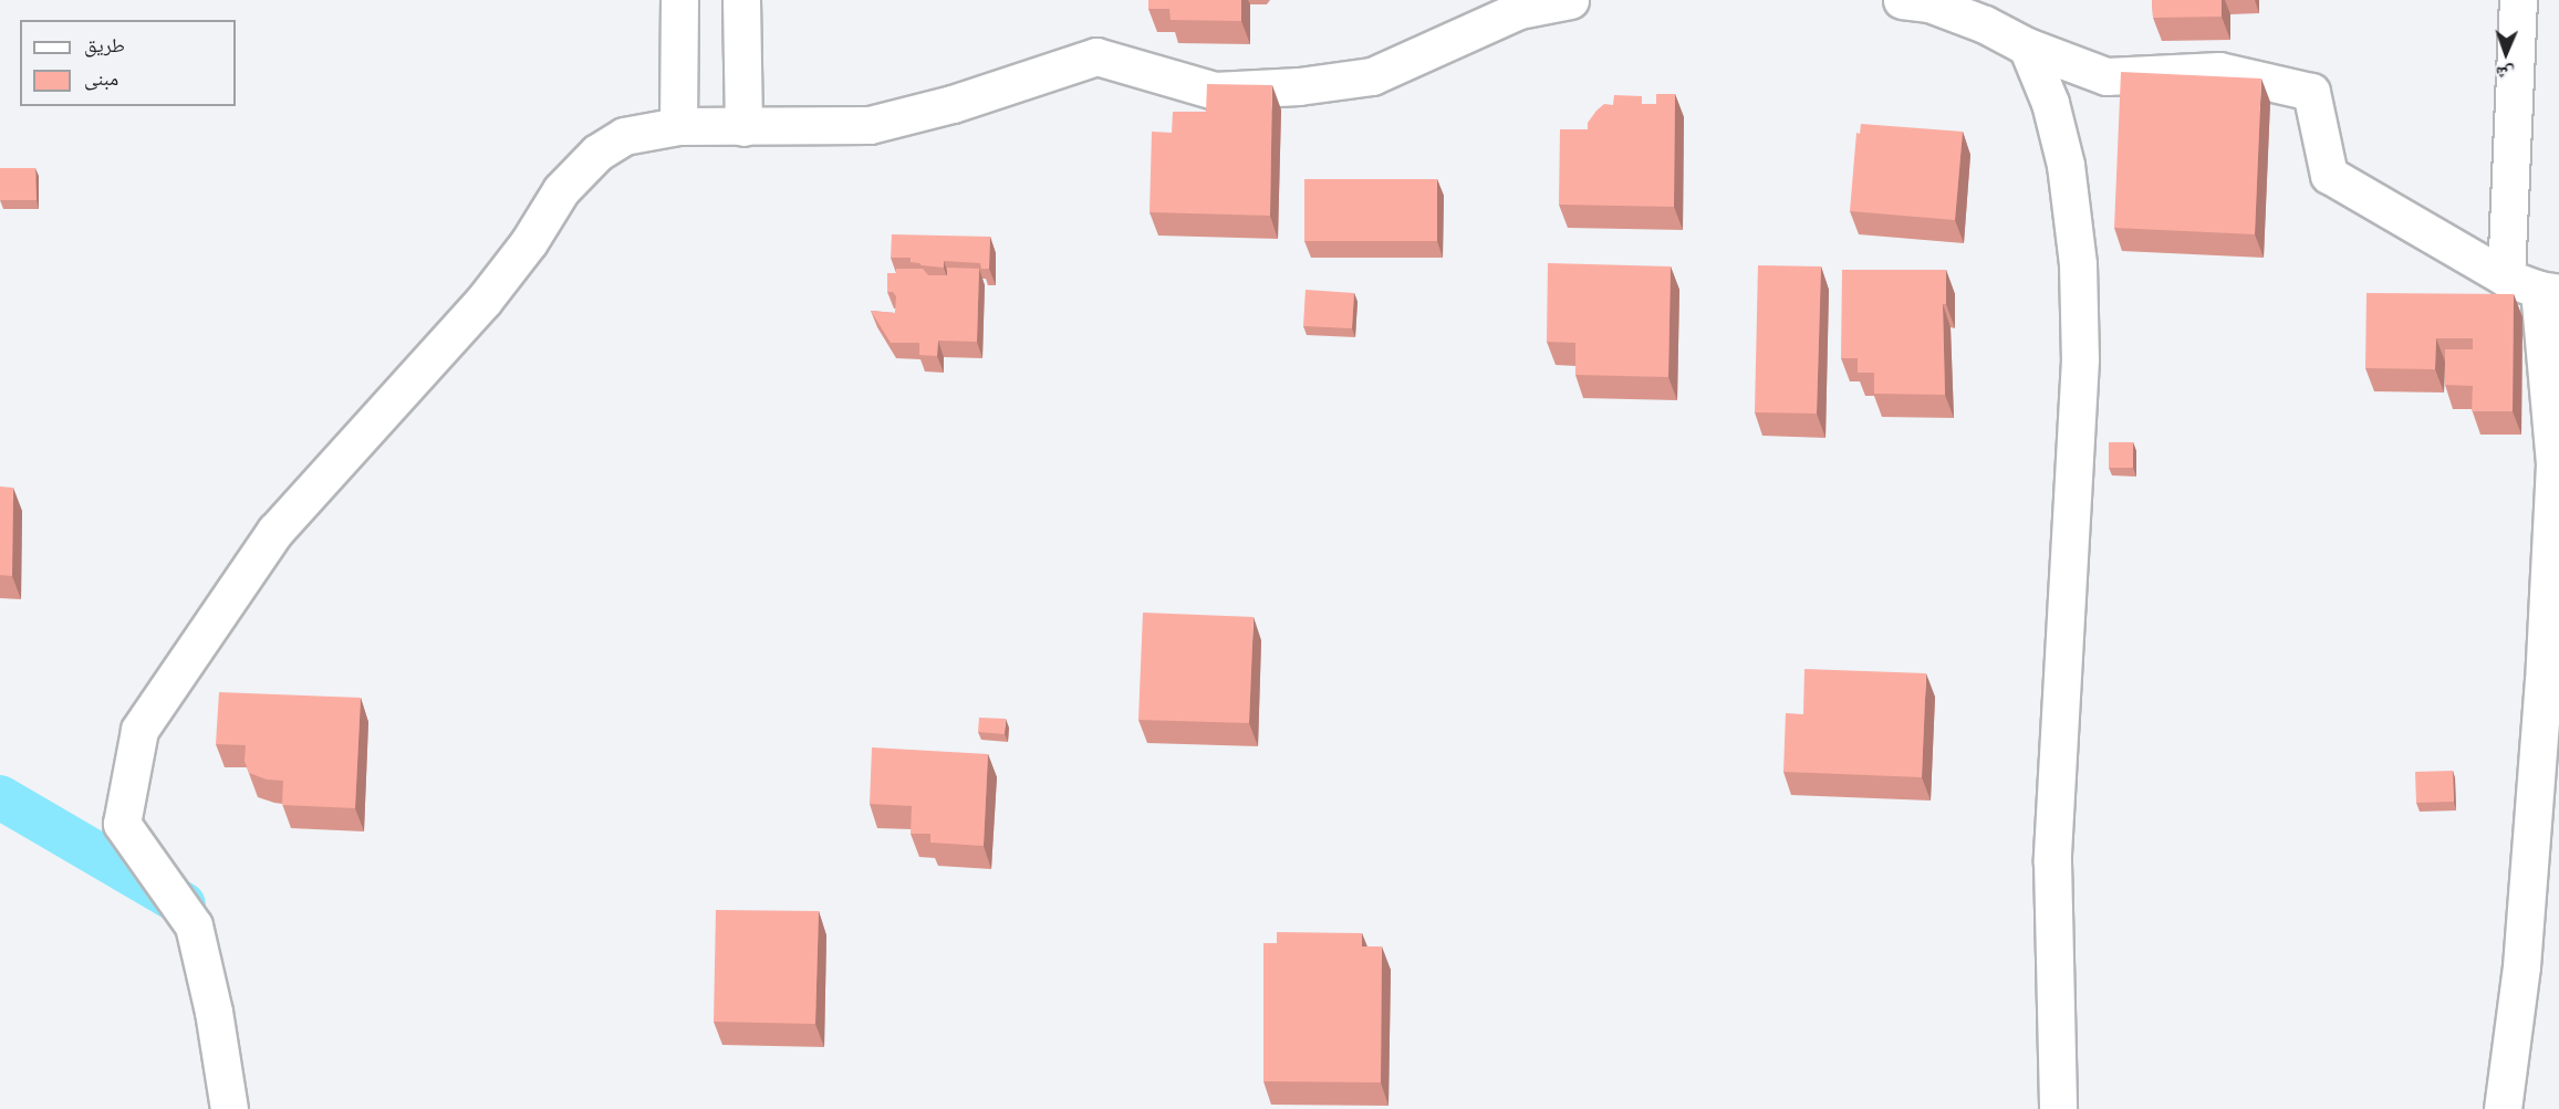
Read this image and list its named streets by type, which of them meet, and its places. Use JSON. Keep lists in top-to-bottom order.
{
  "legend": ["طريق", "مبنى"],
  "north": "bottom"
}
